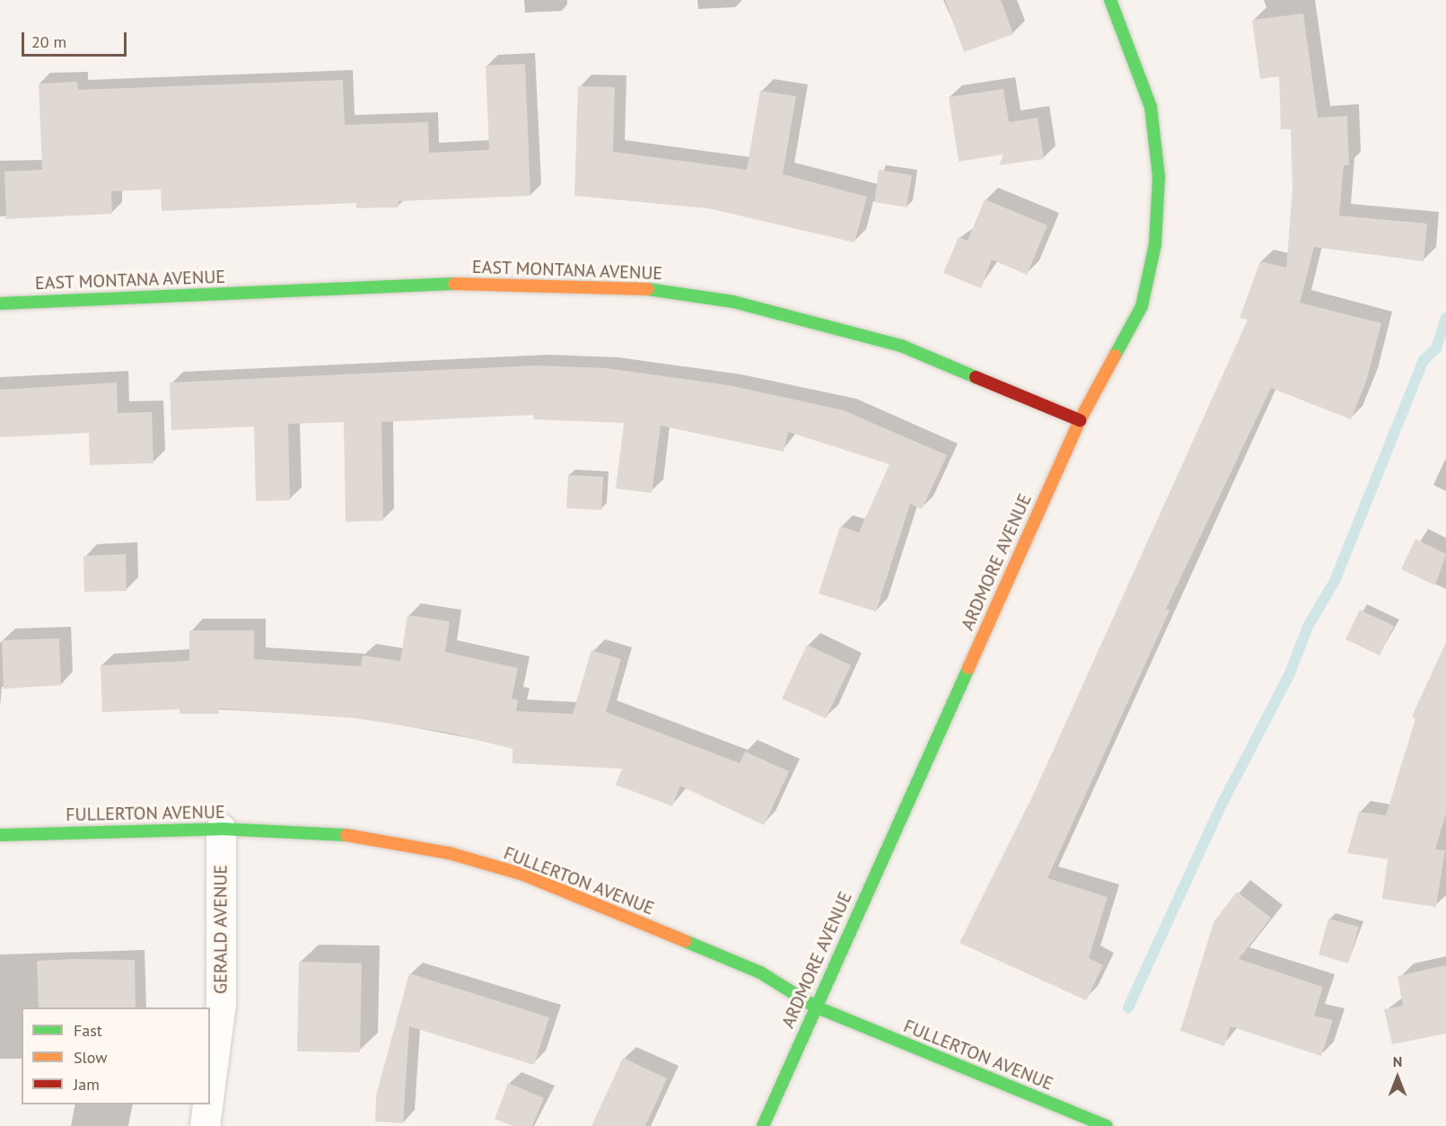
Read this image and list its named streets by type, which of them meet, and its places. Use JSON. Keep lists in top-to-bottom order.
{
  "streets": {
    "street": [
      "EAST MONTANA AVENUE",
      "ARDMORE AVENUE",
      "FULLERTON AVENUE",
      "GERALD AVENUE"
    ]
  },
  "crossings": [
    ["EAST MONTANA AVENUE", "ARDMORE AVENUE"],
    ["ARDMORE AVENUE", "FULLERTON AVENUE"],
    ["FULLERTON AVENUE", "GERALD AVENUE"]
  ],
  "legend": ["Fast", "Slow", "Jam"],
  "scale_bar": "20 m",
  "north": "top"
}
